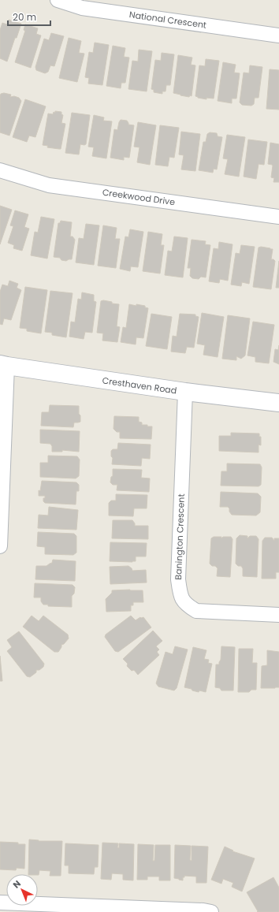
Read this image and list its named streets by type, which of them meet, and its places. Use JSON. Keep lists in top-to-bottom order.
{
  "streets": {
    "street": [
      "National Crescent",
      "Creekwood Drive",
      "Cresthaven Road",
      "Banington Crescent"
    ]
  },
  "crossings": [
    ["Cresthaven Road", "Banington Crescent"]
  ],
  "scale_bar": "20 m",
  "north": "top left"
}
